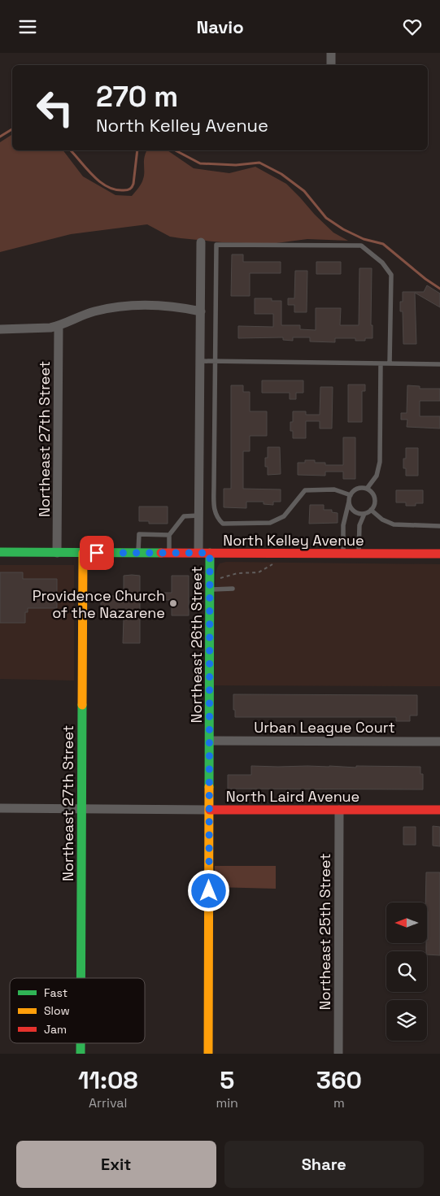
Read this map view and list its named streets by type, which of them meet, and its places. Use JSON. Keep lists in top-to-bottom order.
{
  "streets": {
    "street": [
      "Northeast 27th Street",
      "North Kelley Avenue",
      "Northeast 26th Street",
      "Urban League Court",
      "North Laird Avenue",
      "Northeast 25th Street"
    ]
  },
  "crossings": [
    ["Northeast 27th Street", "North Kelley Avenue"],
    ["Northeast 27th Street", "North Laird Avenue"],
    ["North Kelley Avenue", "Northeast 26th Street"],
    ["Northeast 26th Street", "Urban League Court"],
    ["Northeast 26th Street", "North Laird Avenue"],
    ["North Laird Avenue", "Northeast 25th Street"]
  ],
  "places": ["Providence Church of the Nazarene"],
  "legend": ["Fast", "Slow", "Jam"],
  "north": "left",
  "page": {
    "header": "Navio",
    "turn": ["270 m", "North Kelley Avenue"],
    "eta": [
      "11:08",
      "Arrival",
      "5",
      "min",
      "360",
      "m"
    ],
    "buttons": ["Exit", "Share"]
  }
}
